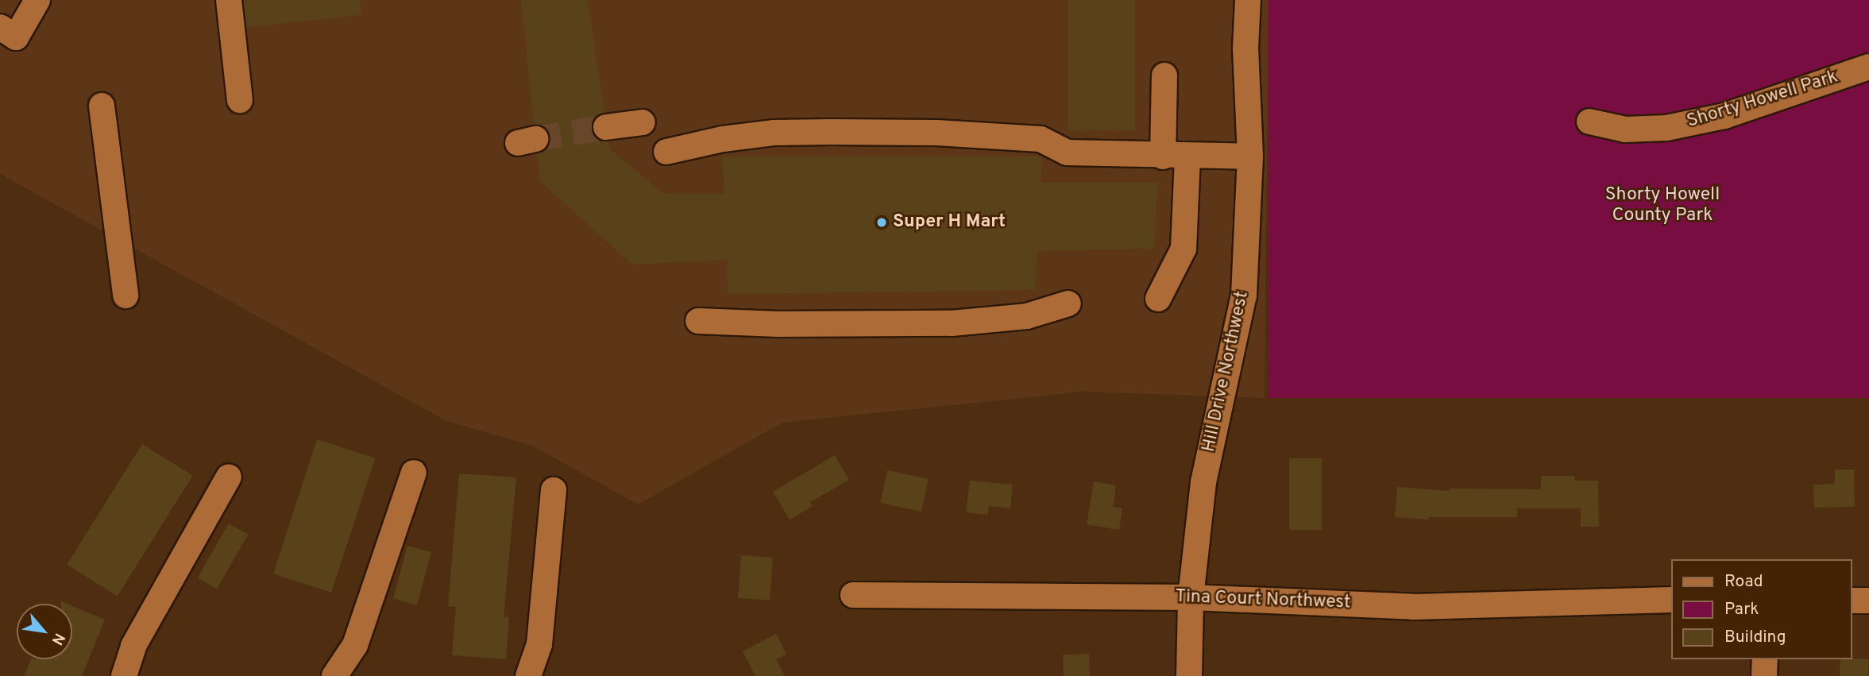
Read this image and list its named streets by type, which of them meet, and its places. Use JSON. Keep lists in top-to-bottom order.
{
  "streets": {
    "street": ["Shorty Howell Park", "Hill Drive Northwest", "Tina Court Northwest"]
  },
  "crossings": [
    ["Hill Drive Northwest", "Tina Court Northwest"]
  ],
  "parks": ["Shorty Howell County Park"],
  "places": ["Super H Mart"],
  "legend": ["Road", "Park", "Building"],
  "north": "bottom right"
}
